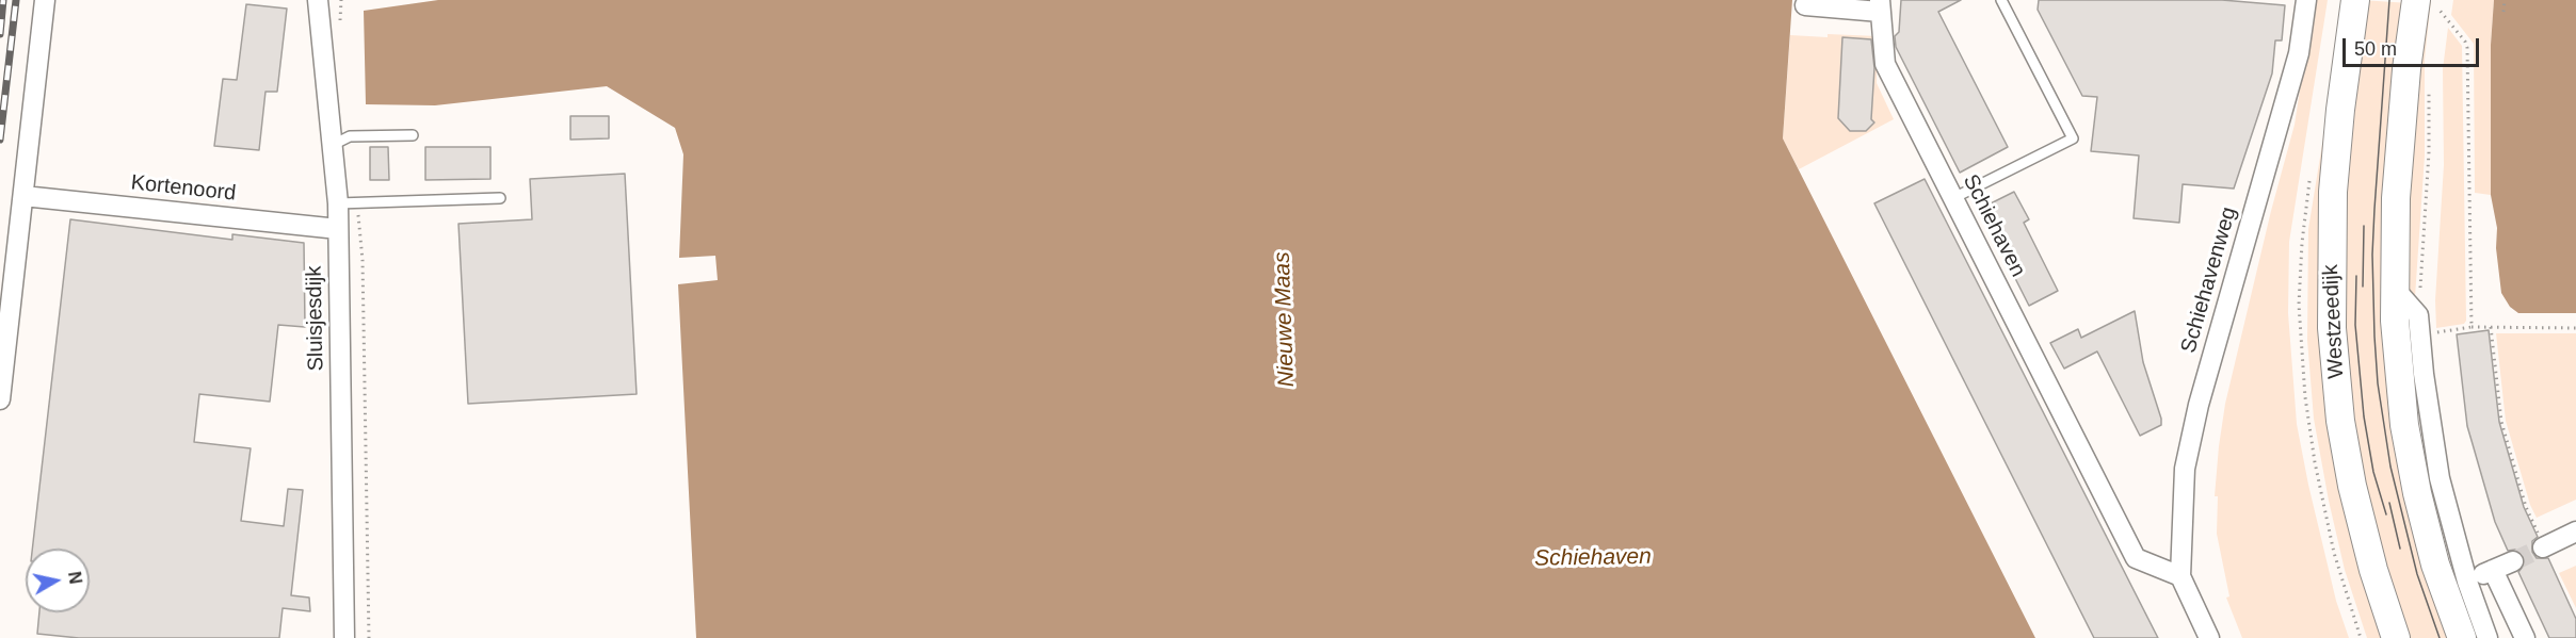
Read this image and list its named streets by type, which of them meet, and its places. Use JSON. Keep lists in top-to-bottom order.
{
  "streets": {
    "main road": ["Westzeedijk"],
    "street": [
      "Kortenoord",
      "Schiehaven",
      "Schiehavenweg",
      "Sluisjesdijk"
    ]
  },
  "crossings": [
    ["Kortenoord", "Sluisjesdijk"],
    ["Schiehaven", "Schiehavenweg"]
  ],
  "water": ["Nieuwe Maas", "Schiehaven"],
  "scale_bar": "50 m",
  "north": "right"
}
